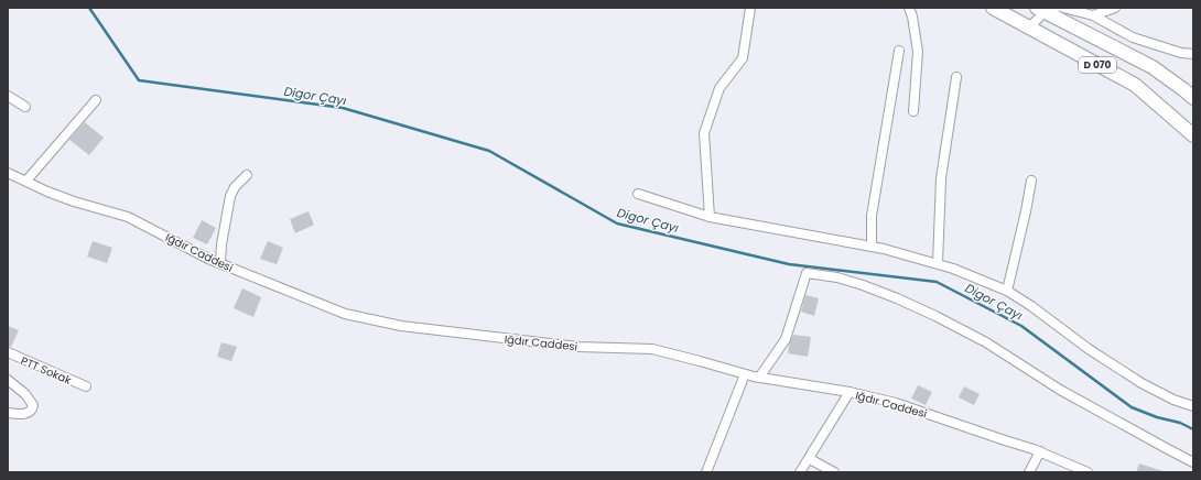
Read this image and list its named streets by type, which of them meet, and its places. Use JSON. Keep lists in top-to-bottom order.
{
  "streets": {
    "highway": ["D 070"],
    "street": ["Iğdır Caddesi", "PTT Sokak"]
  },
  "water": ["Digor Çayı"]
}
